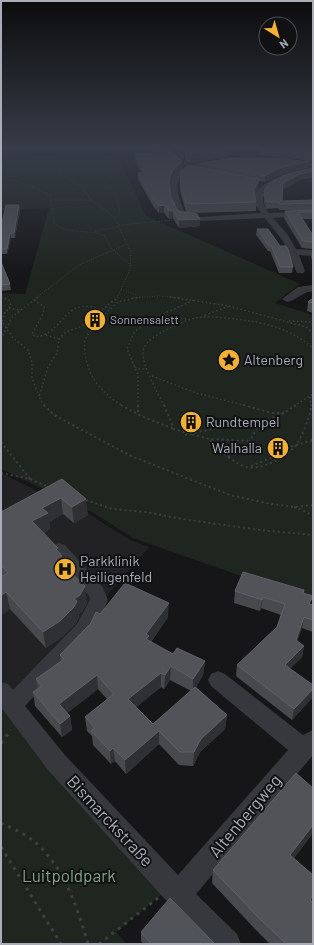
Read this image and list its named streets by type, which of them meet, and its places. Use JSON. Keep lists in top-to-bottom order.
{
  "streets": {
    "street": ["Altenbergweg", "Bismarckstraße"]
  },
  "crossings": [
    ["Altenbergweg", "Bismarckstraße"]
  ],
  "parks": ["Luitpoldpark"],
  "places": {
    "building": ["Sonnensalett", "Rundtempel", "Walhalla"],
    "place": ["Altenberg"],
    "hospital": ["Parkklinik Heiligenfeld"]
  },
  "north": "bottom right"
}
